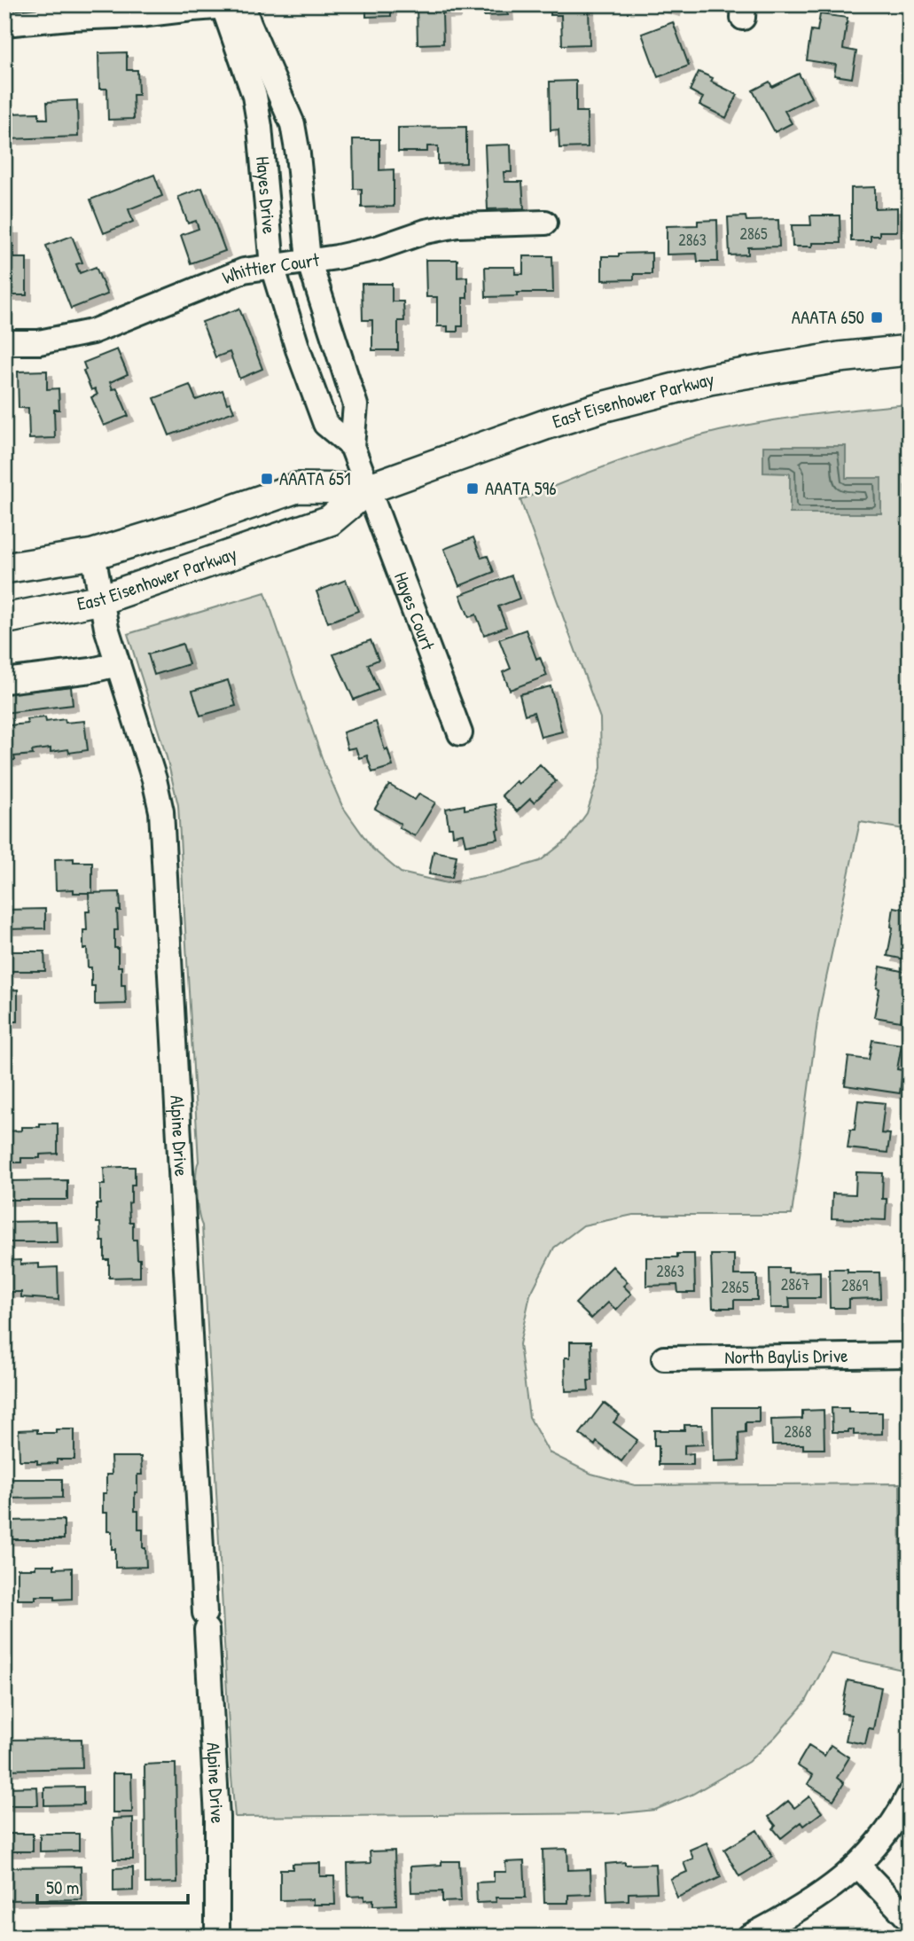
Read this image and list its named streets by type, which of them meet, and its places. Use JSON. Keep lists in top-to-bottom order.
{
  "streets": {
    "main road": ["East Eisenhower Parkway"],
    "street": [
      "Hayes Drive",
      "Whittier Court",
      "Hayes Court",
      "Alpine Drive",
      "North Baylis Drive"
    ]
  },
  "crossings": [
    ["Hayes Drive", "Whittier Court"],
    ["Hayes Drive", "East Eisenhower Parkway"],
    ["Hayes Drive", "Hayes Court"],
    ["East Eisenhower Parkway", "Hayes Court"],
    ["East Eisenhower Parkway", "Alpine Drive"]
  ],
  "places": {
    "transit": ["AAATA 650", "AAATA 651", "AAATA 596"]
  },
  "house_numbers": [
    "2865",
    "2863",
    "2863",
    "2867",
    "2869",
    "2865",
    "2868"
  ],
  "scale_bar": "50 m"
}
